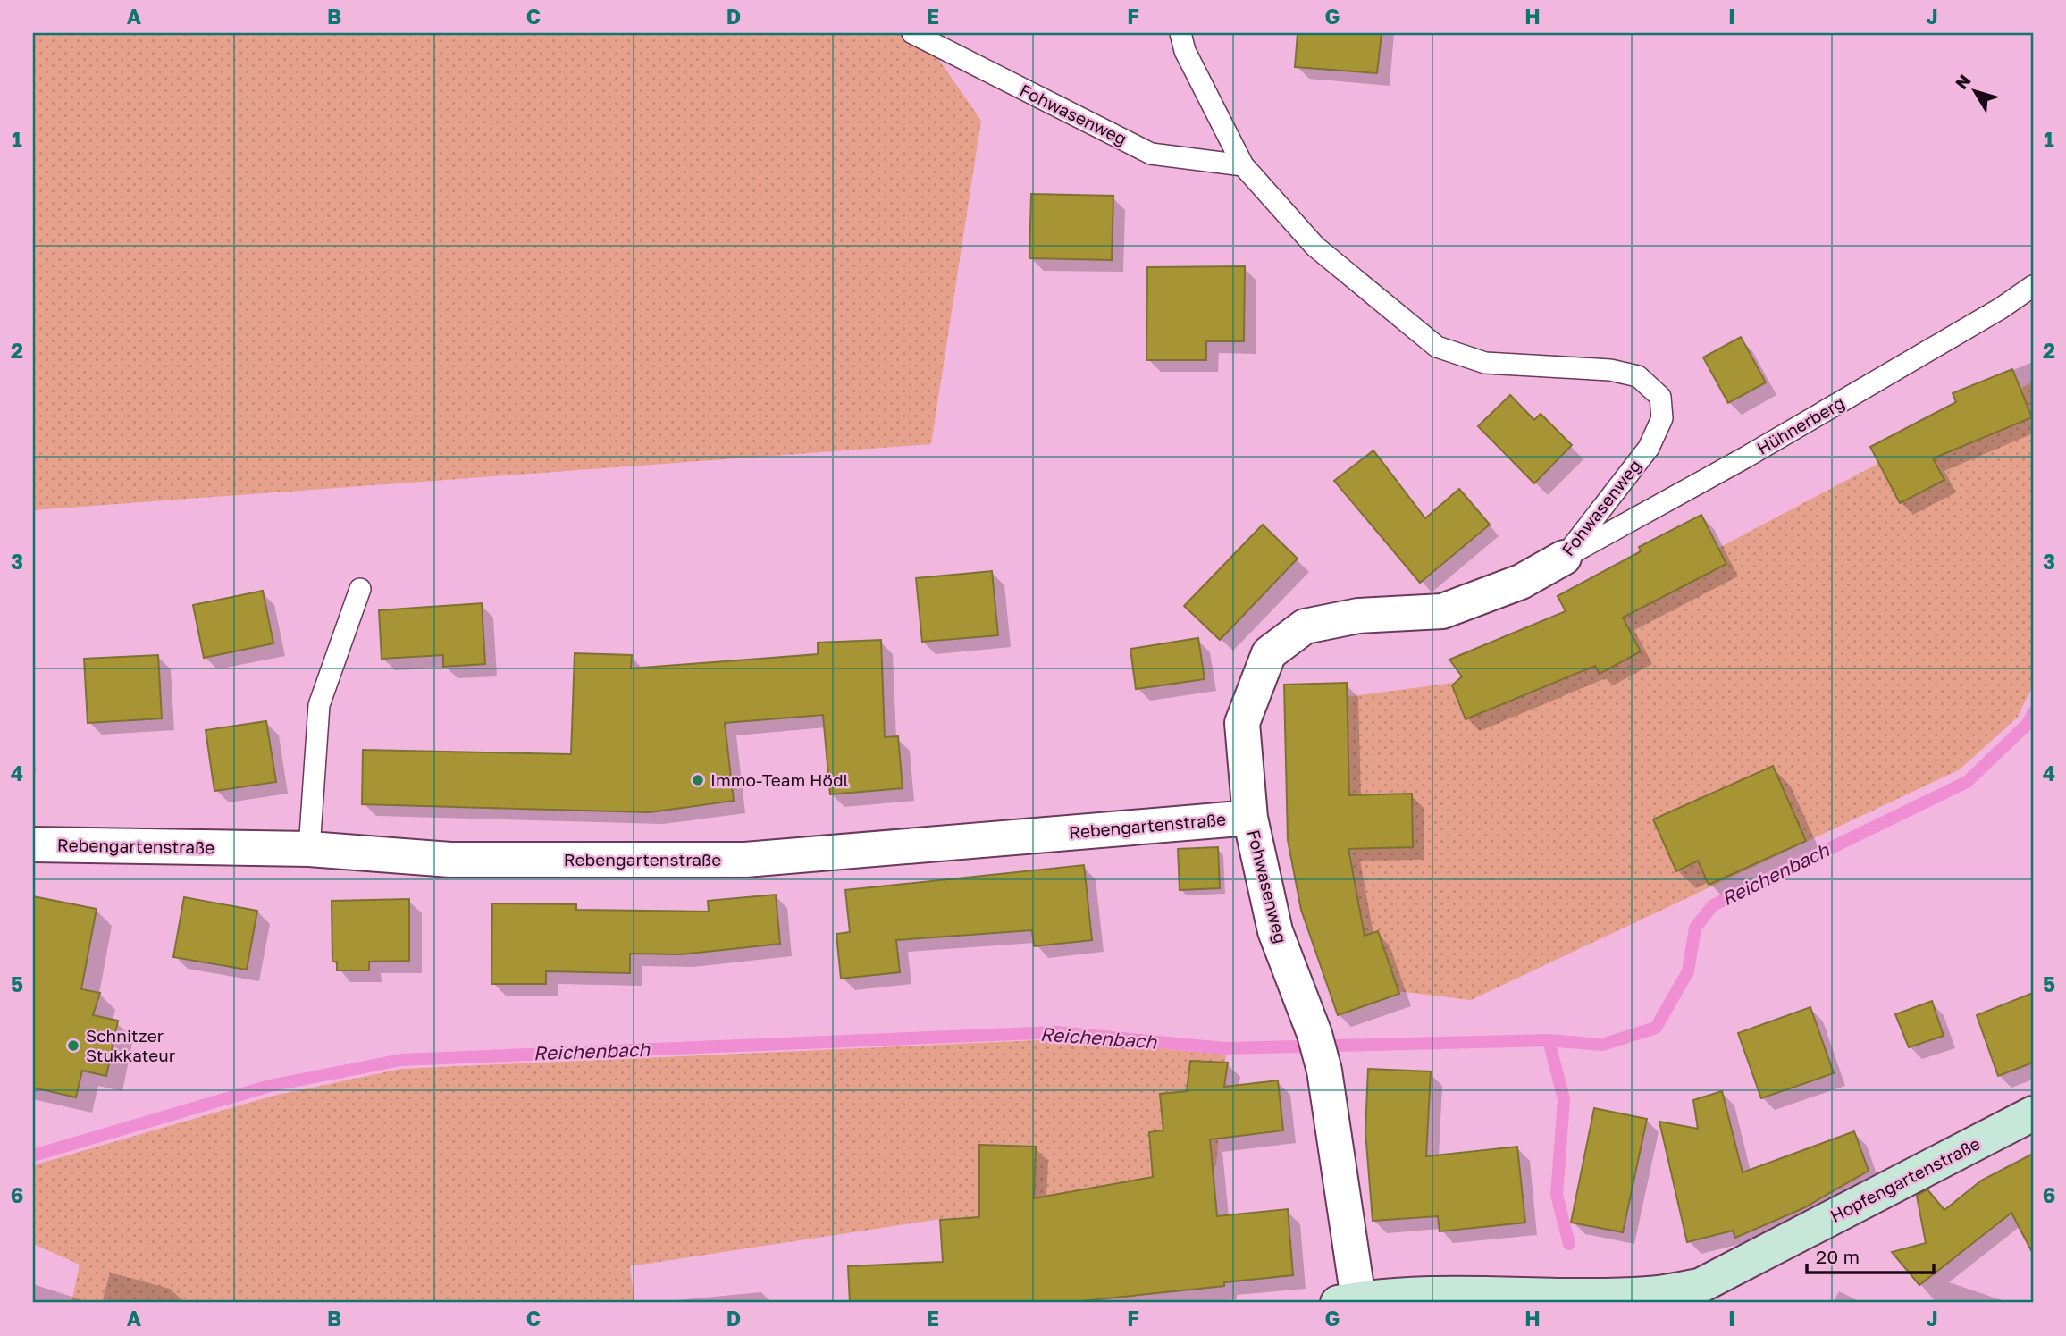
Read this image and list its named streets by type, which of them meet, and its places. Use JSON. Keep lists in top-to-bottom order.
{
  "streets": {
    "street": ["Fohwasenweg", "Rebengartenstraße", "Hopfengartenstraße"],
    "lane": ["Hühnerberg"]
  },
  "crossings": [
    ["Fohwasenweg", "Hühnerberg"],
    ["Fohwasenweg", "Rebengartenstraße"],
    ["Fohwasenweg", "Hopfengartenstraße"]
  ],
  "water": ["Reichenbach"],
  "places": ["Immo-Team Hödl", "Schnitzer Stukkateur"],
  "scale_bar": "20 m",
  "north": "top left",
  "grid": {
    "columns": [
      "A",
      "B",
      "C",
      "D",
      "E",
      "F",
      "G",
      "H",
      "I",
      "J"
    ],
    "rows": [
      "1",
      "2",
      "3",
      "4",
      "5",
      "6"
    ]
  }
}
